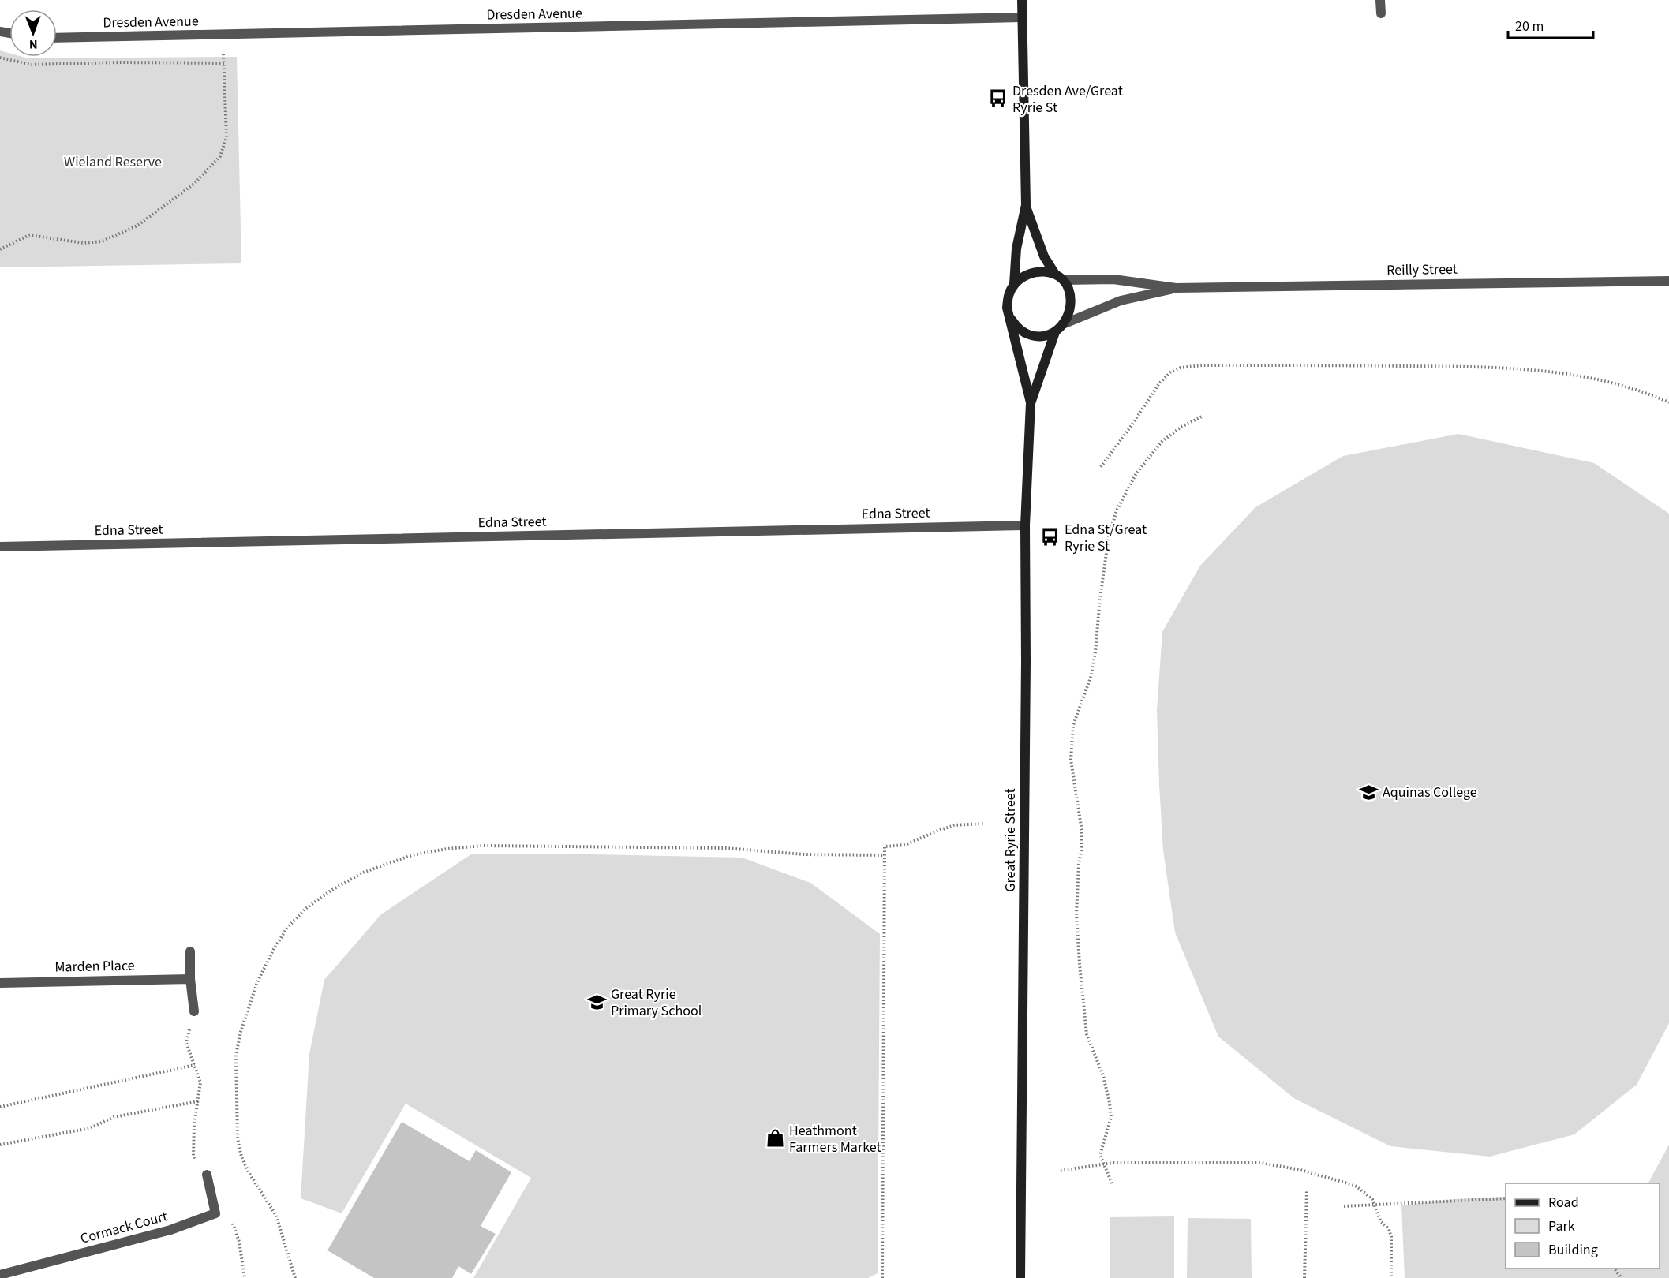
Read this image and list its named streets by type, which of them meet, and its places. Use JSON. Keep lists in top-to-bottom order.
{
  "streets": {
    "main road": ["Great Ryrie Street"],
    "street": [
      "Dresden Avenue",
      "Reilly Street",
      "Edna Street",
      "Marden Place",
      "Cormack Court"
    ]
  },
  "crossings": [
    ["Reilly Street", "Great Ryrie Street"],
    ["Edna Street", "Great Ryrie Street"]
  ],
  "parks": ["Wieland Reserve"],
  "places": {
    "bus stop": ["Dresden Ave/Great Ryrie St", "Edna St/Great Ryrie St"],
    "school or university": ["Aquinas College", "Great Ryrie Primary School"],
    "shop": ["Heathmont Farmers Market"]
  },
  "legend": ["Road", "Park", "Building"],
  "scale_bar": "20 m",
  "north": "bottom"
}
